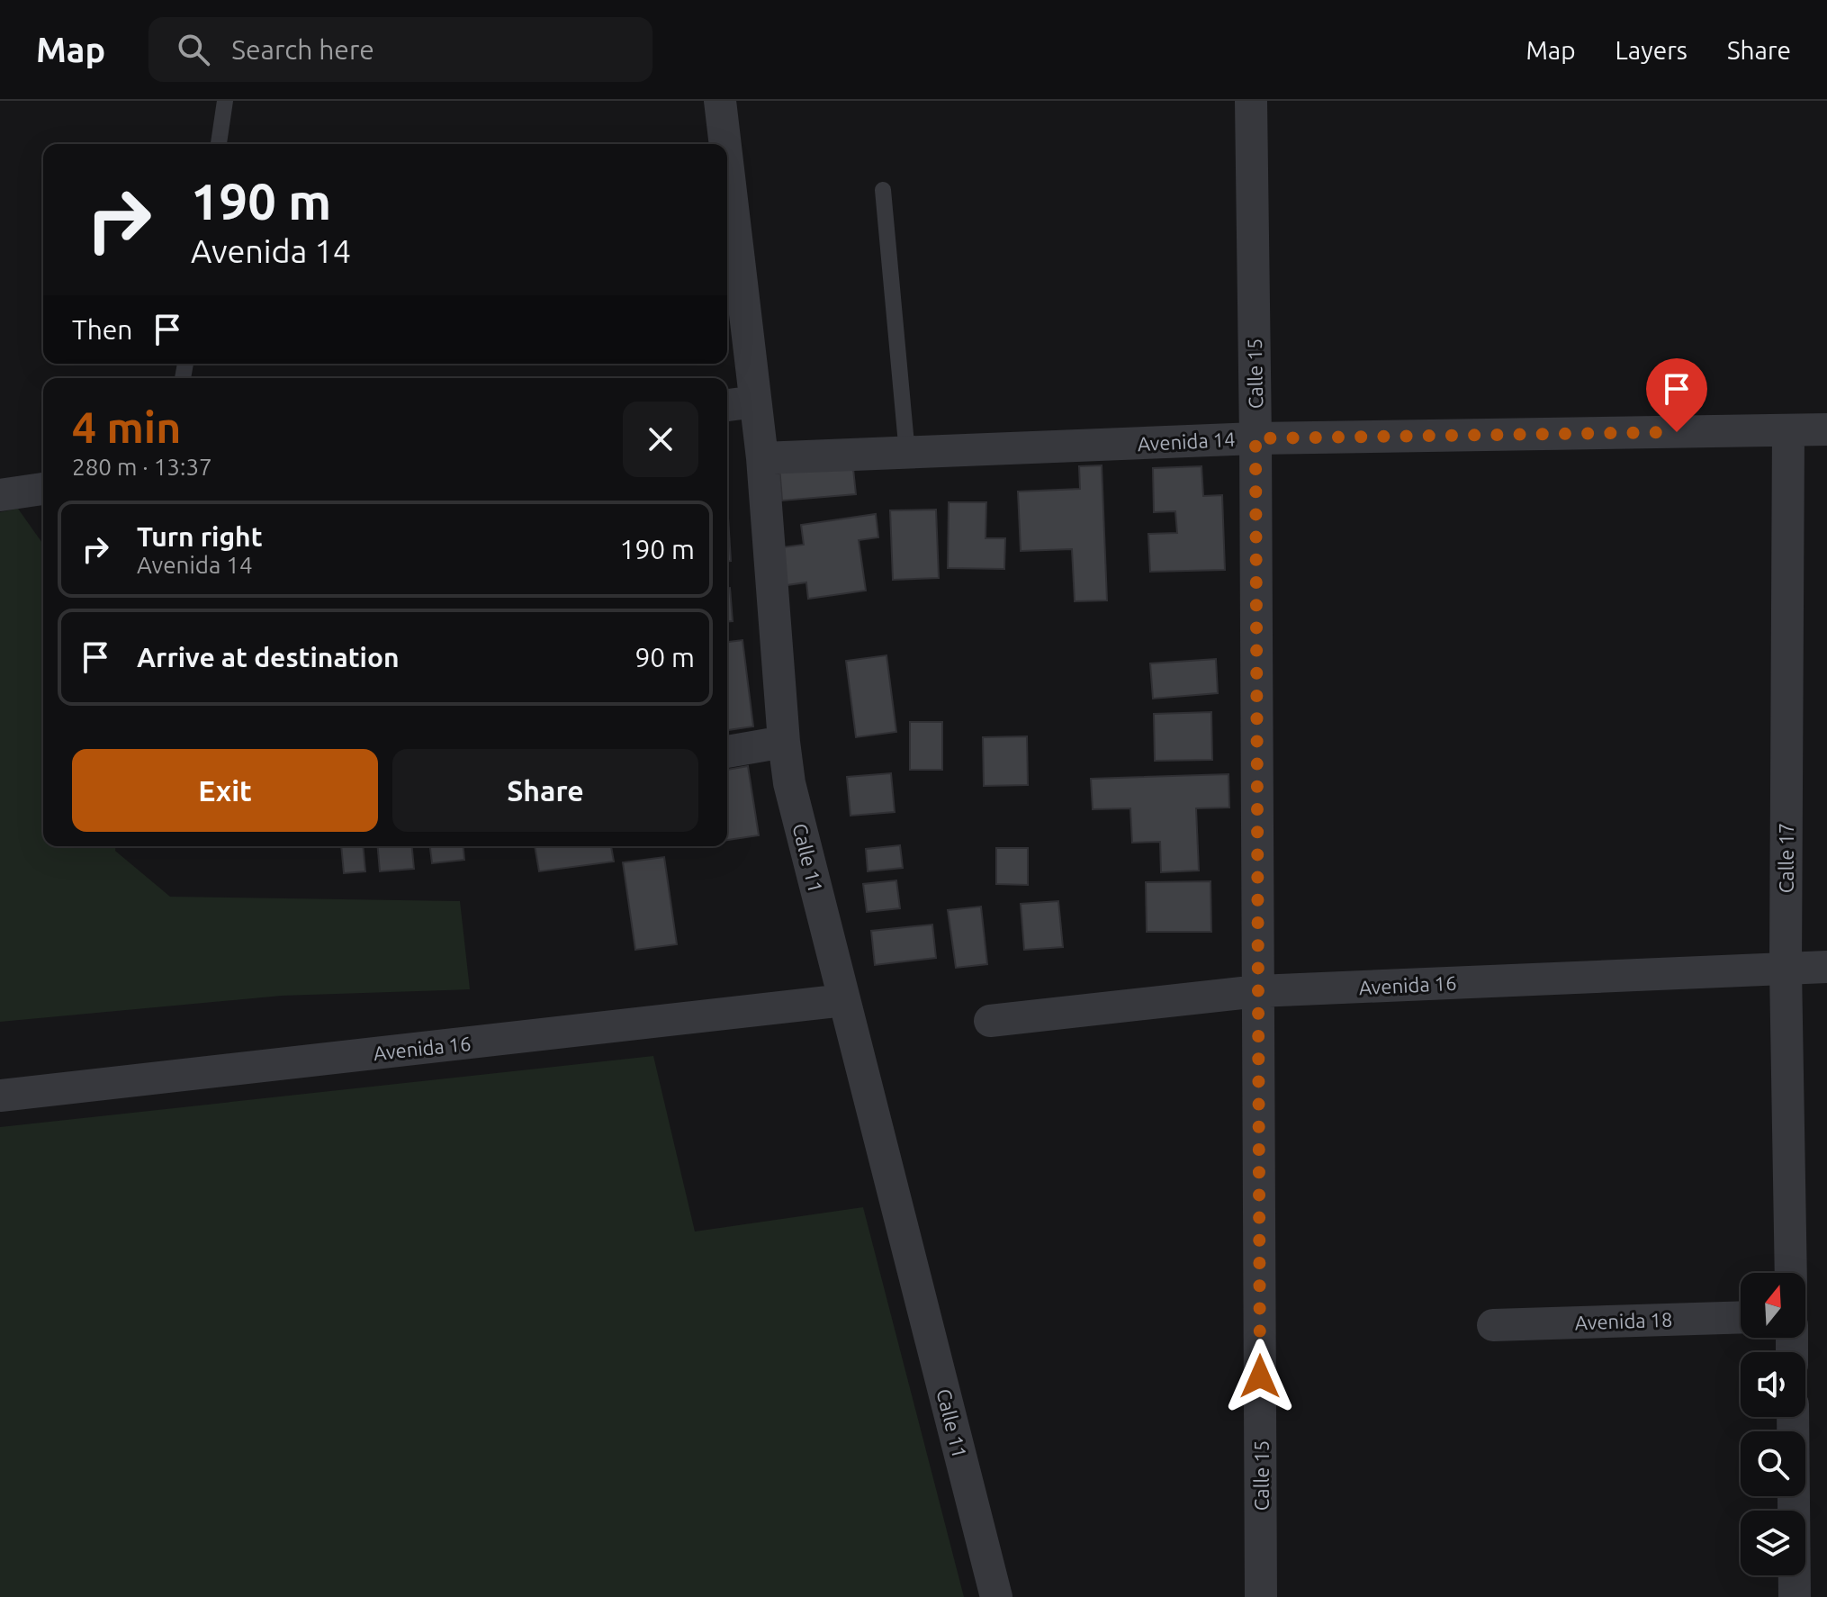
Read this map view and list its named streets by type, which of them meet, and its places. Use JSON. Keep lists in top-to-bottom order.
{
  "streets": {
    "street": [
      "Calle 15",
      "Avenida 14",
      "Calle 11",
      "Calle 17",
      "Avenida 16",
      "Avenida 18"
    ]
  },
  "crossings": [
    ["Calle 15", "Avenida 14"],
    ["Calle 15", "Avenida 16"],
    ["Avenida 14", "Calle 11"],
    ["Avenida 14", "Calle 17"],
    ["Calle 11", "Avenida 16"],
    ["Calle 17", "Avenida 16"]
  ],
  "north": "top",
  "page": {
    "header": "Map",
    "search": "Search here",
    "nav": ["Map", "Layers", "Share"],
    "turn": ["190 m", "Avenida 14"],
    "then": "Then",
    "heading": ["4 min", "280 m · 13:37"],
    "list": [
      {
        "name": "Turn right",
        "note": "Avenida 14",
        "value": "190 m"
      },
      {
        "name": "Arrive at destination",
        "value": "90 m"
      }
    ],
    "buttons": ["Exit", "Share"]
  }
}
